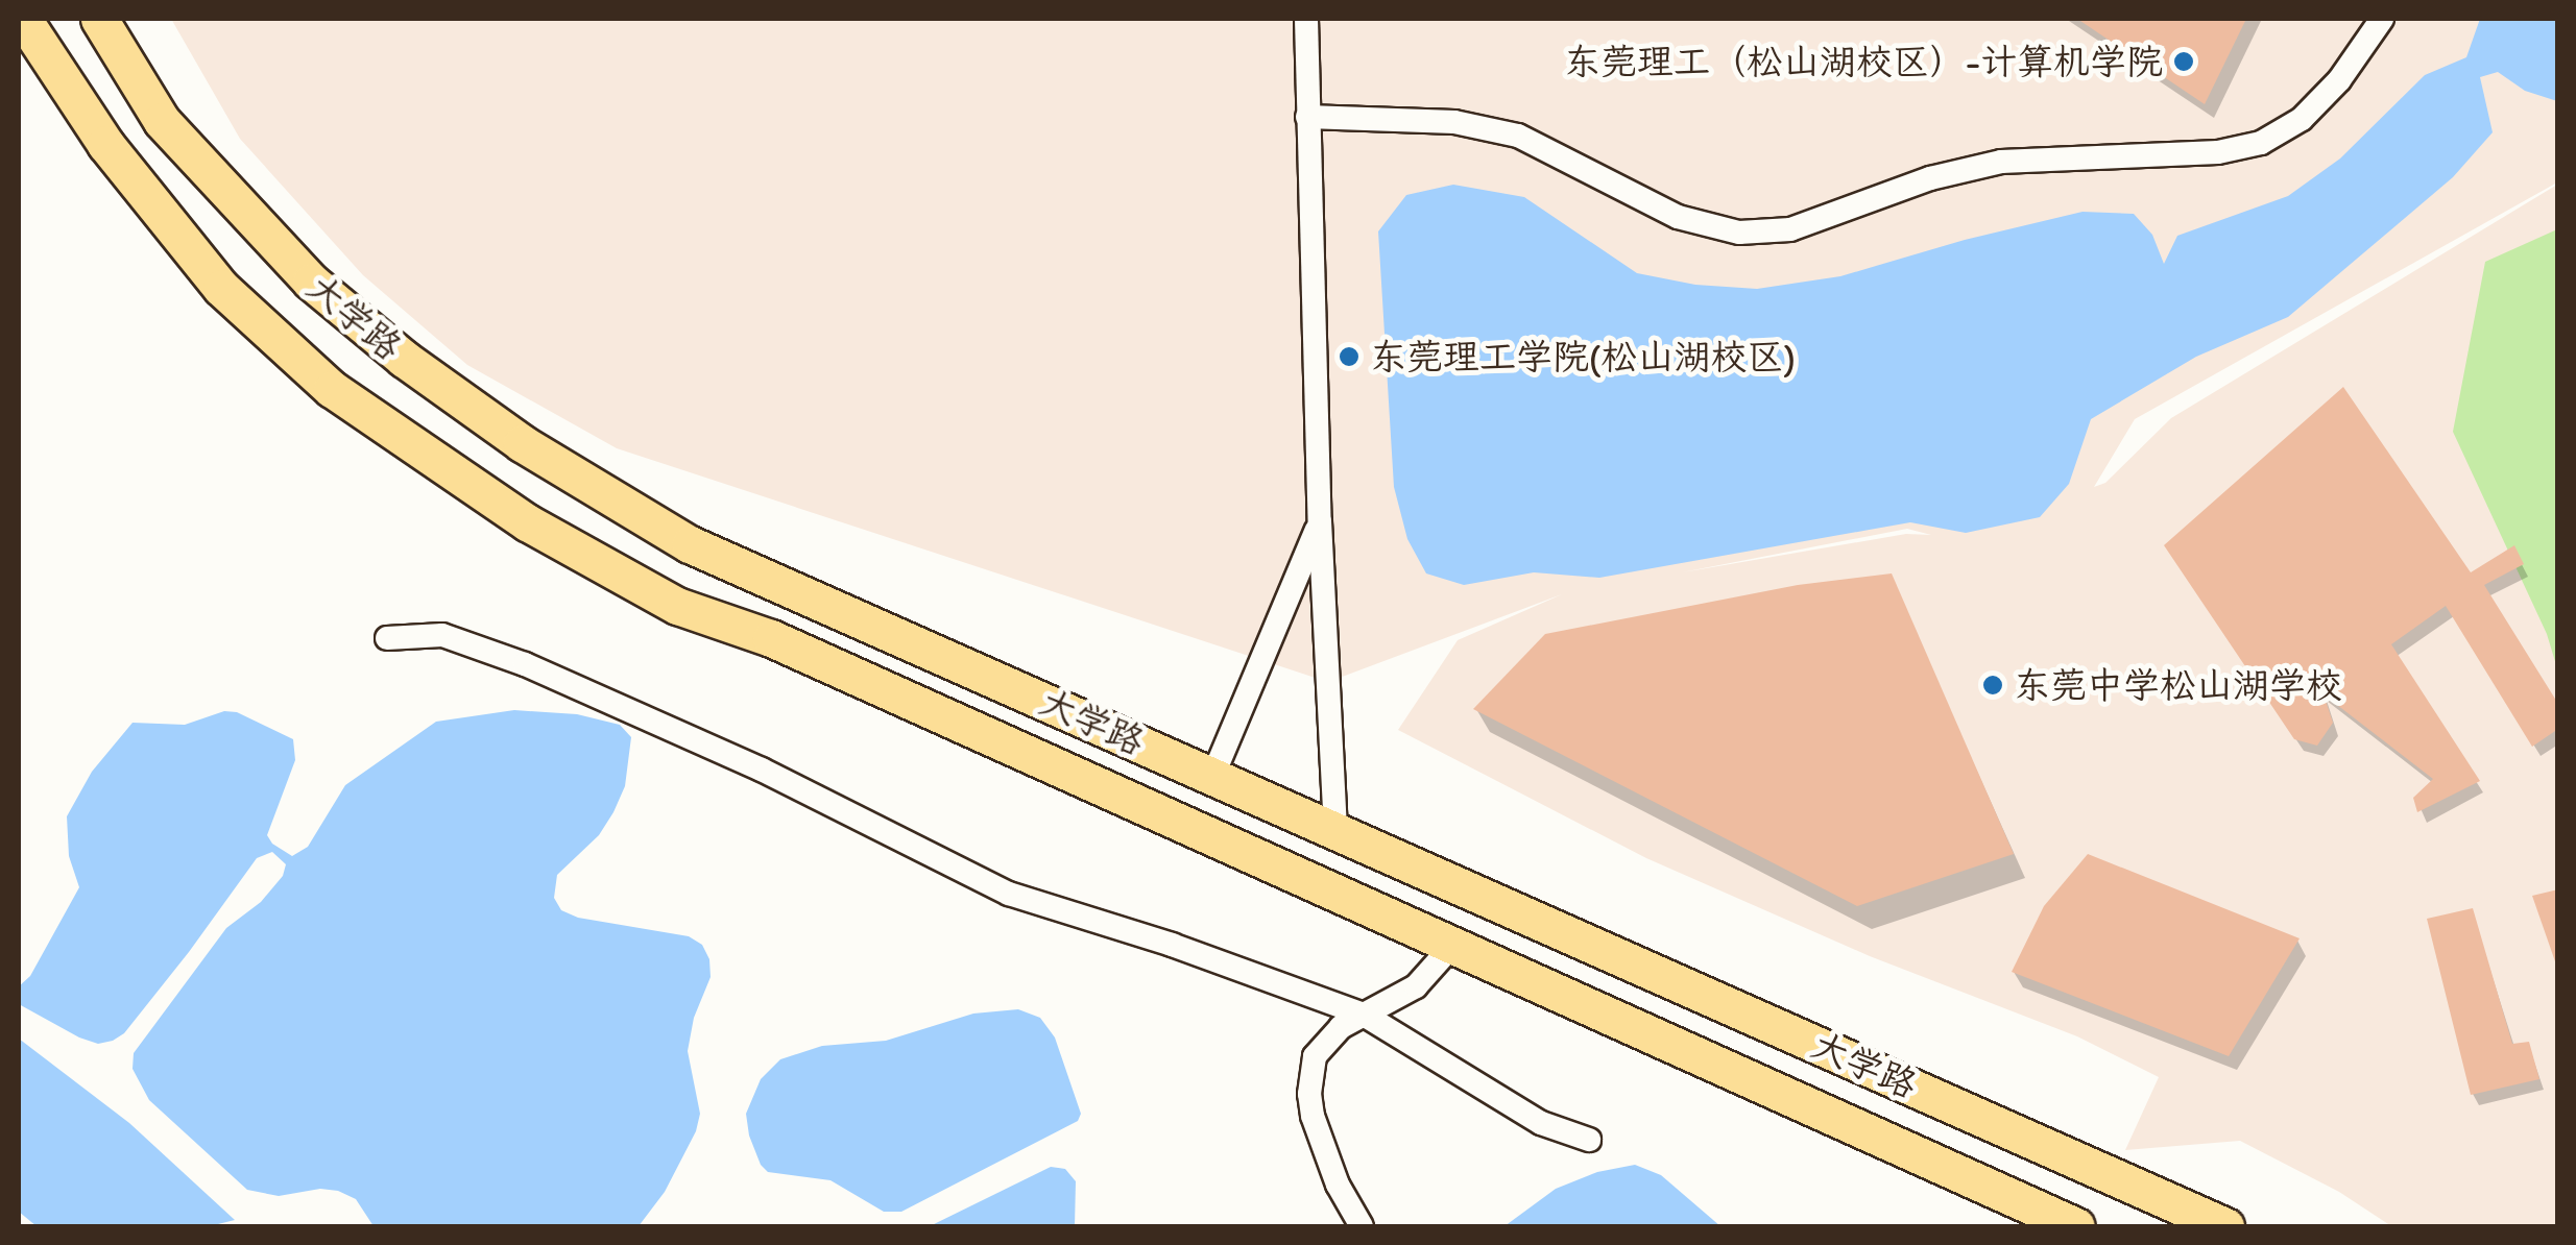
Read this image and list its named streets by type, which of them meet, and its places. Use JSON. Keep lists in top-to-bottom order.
{
  "streets": {
    "main road": ["大学路"]
  },
  "places": ["东莞理工（松山湖校区）-计算机学院", "东莞理工学院(松山湖校区)", "东莞中学松山湖学校"]
}
